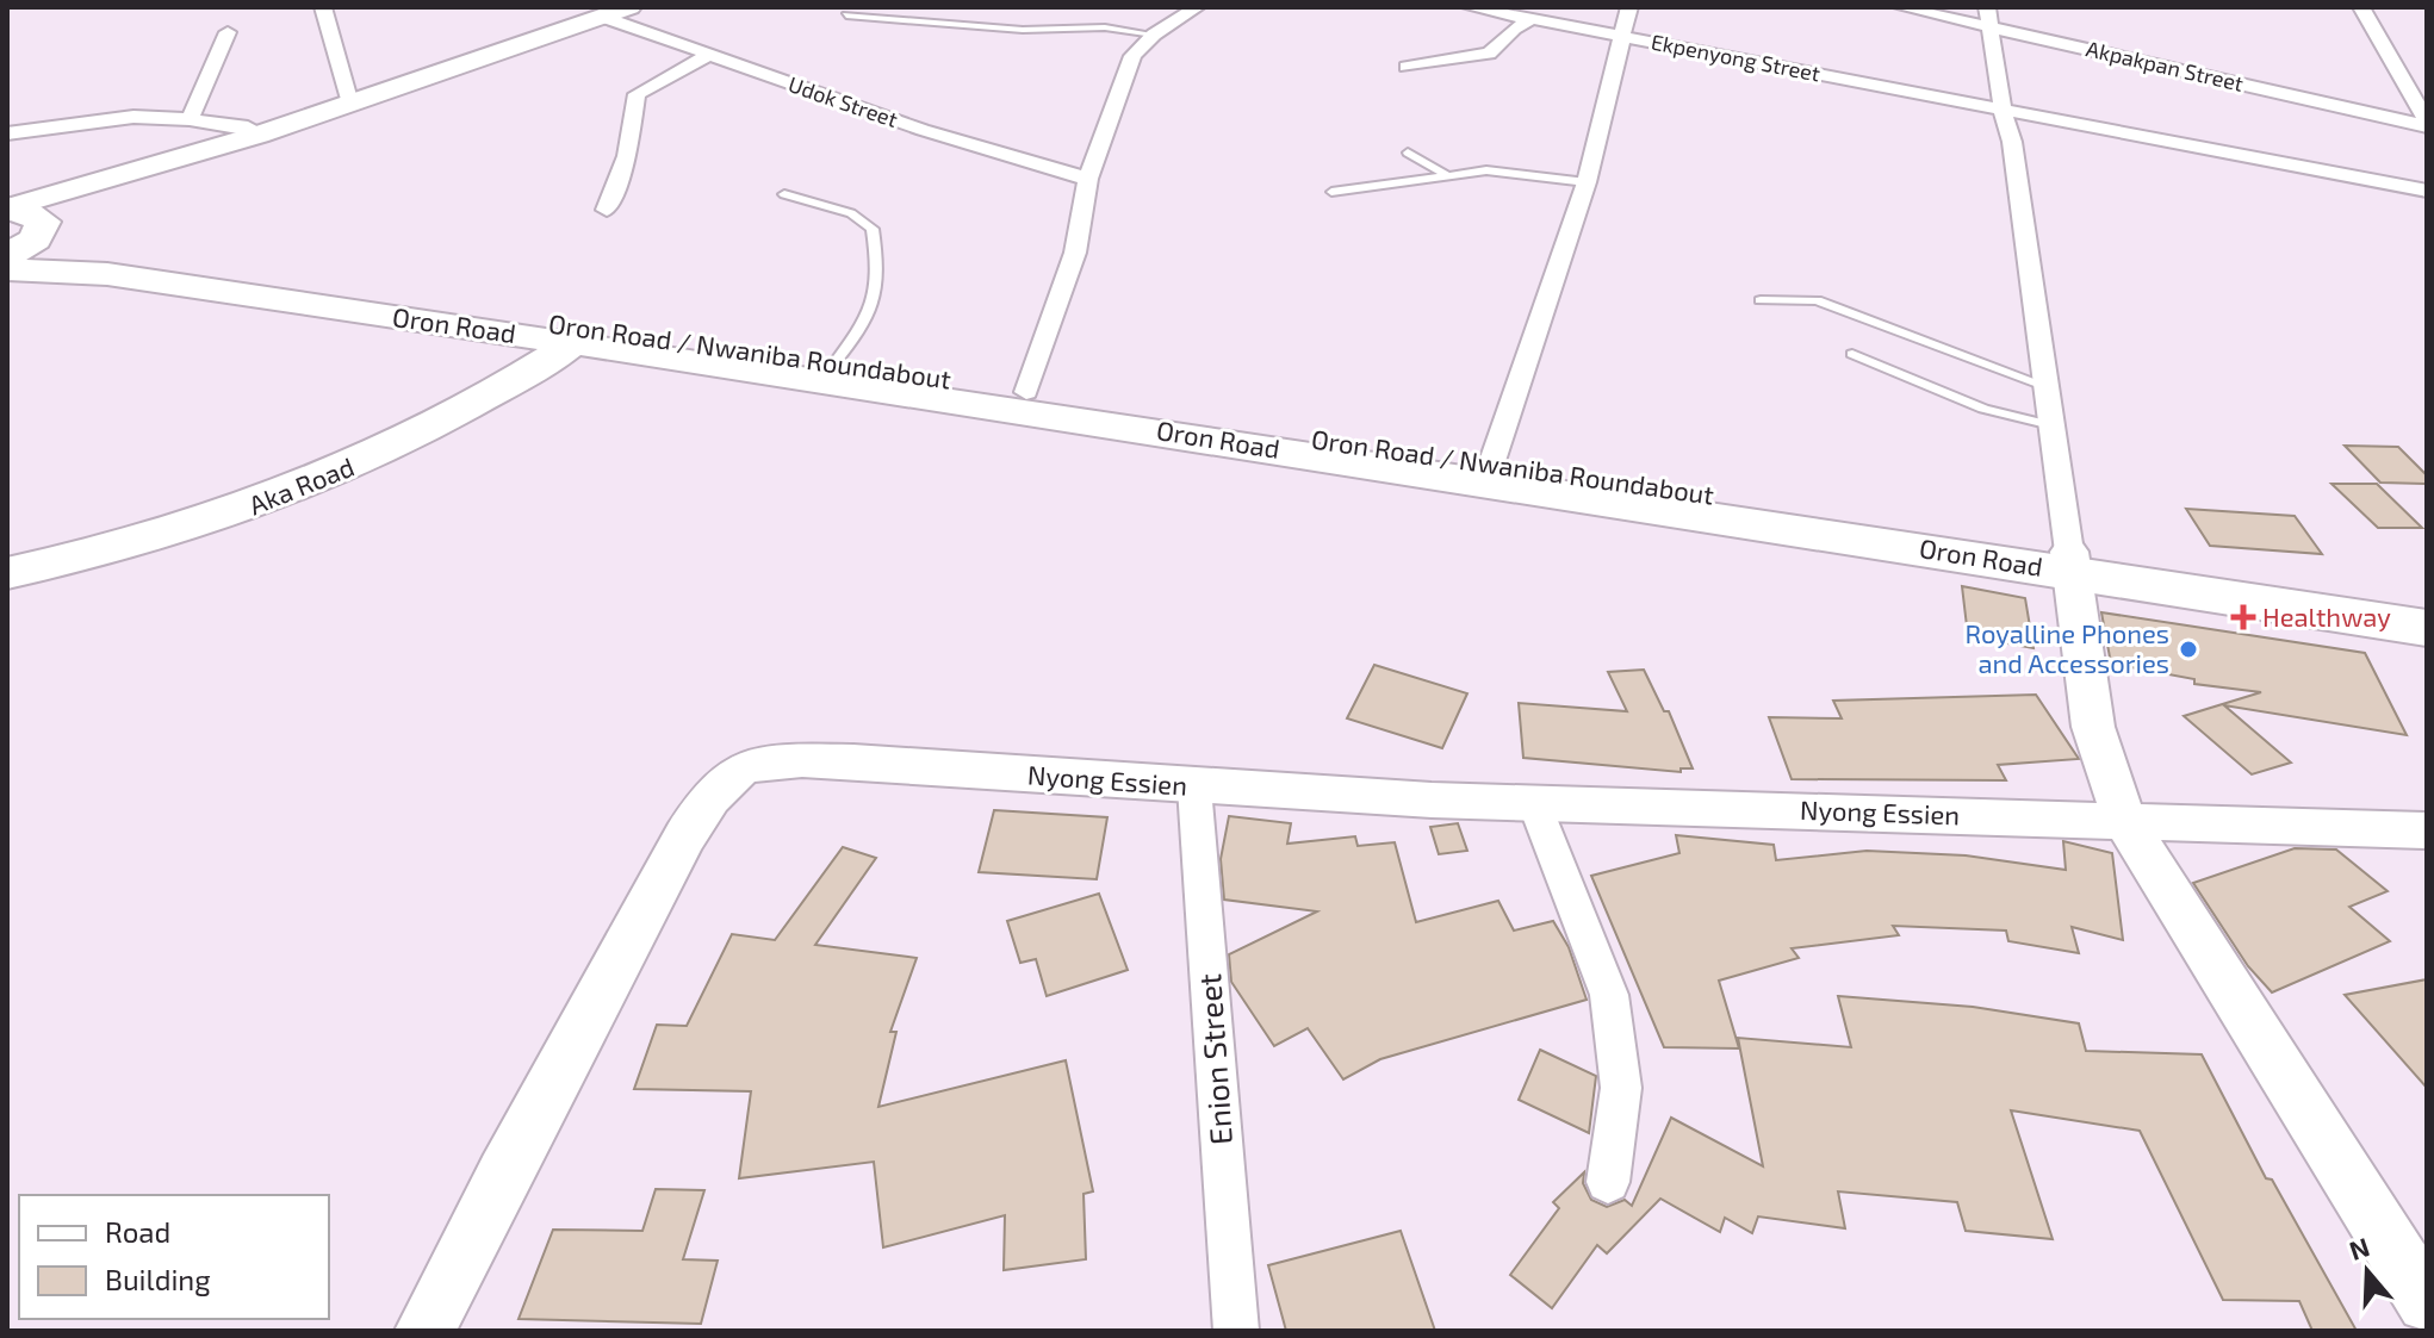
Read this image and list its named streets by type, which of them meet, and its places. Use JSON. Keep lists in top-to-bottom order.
{
  "streets": {
    "highway": ["Oron Road", "Oron Road / Nwaniba Roundabout", "Aka Road"],
    "street": [
      "Ekpenyong Street",
      "Akpakpan Street",
      "Udok Street",
      "Nyong Essien",
      "Enion Street"
    ]
  },
  "crossings": [
    ["Oron Road", "Oron Road / Nwaniba Roundabout"],
    ["Oron Road", "Aka Road"],
    ["Nyong Essien", "Enion Street"]
  ],
  "places": {
    "health": ["Healthway"],
    "other": ["Royalline Phones and Accessories"]
  },
  "legend": ["Road", "Building"],
  "north": "top"
}
